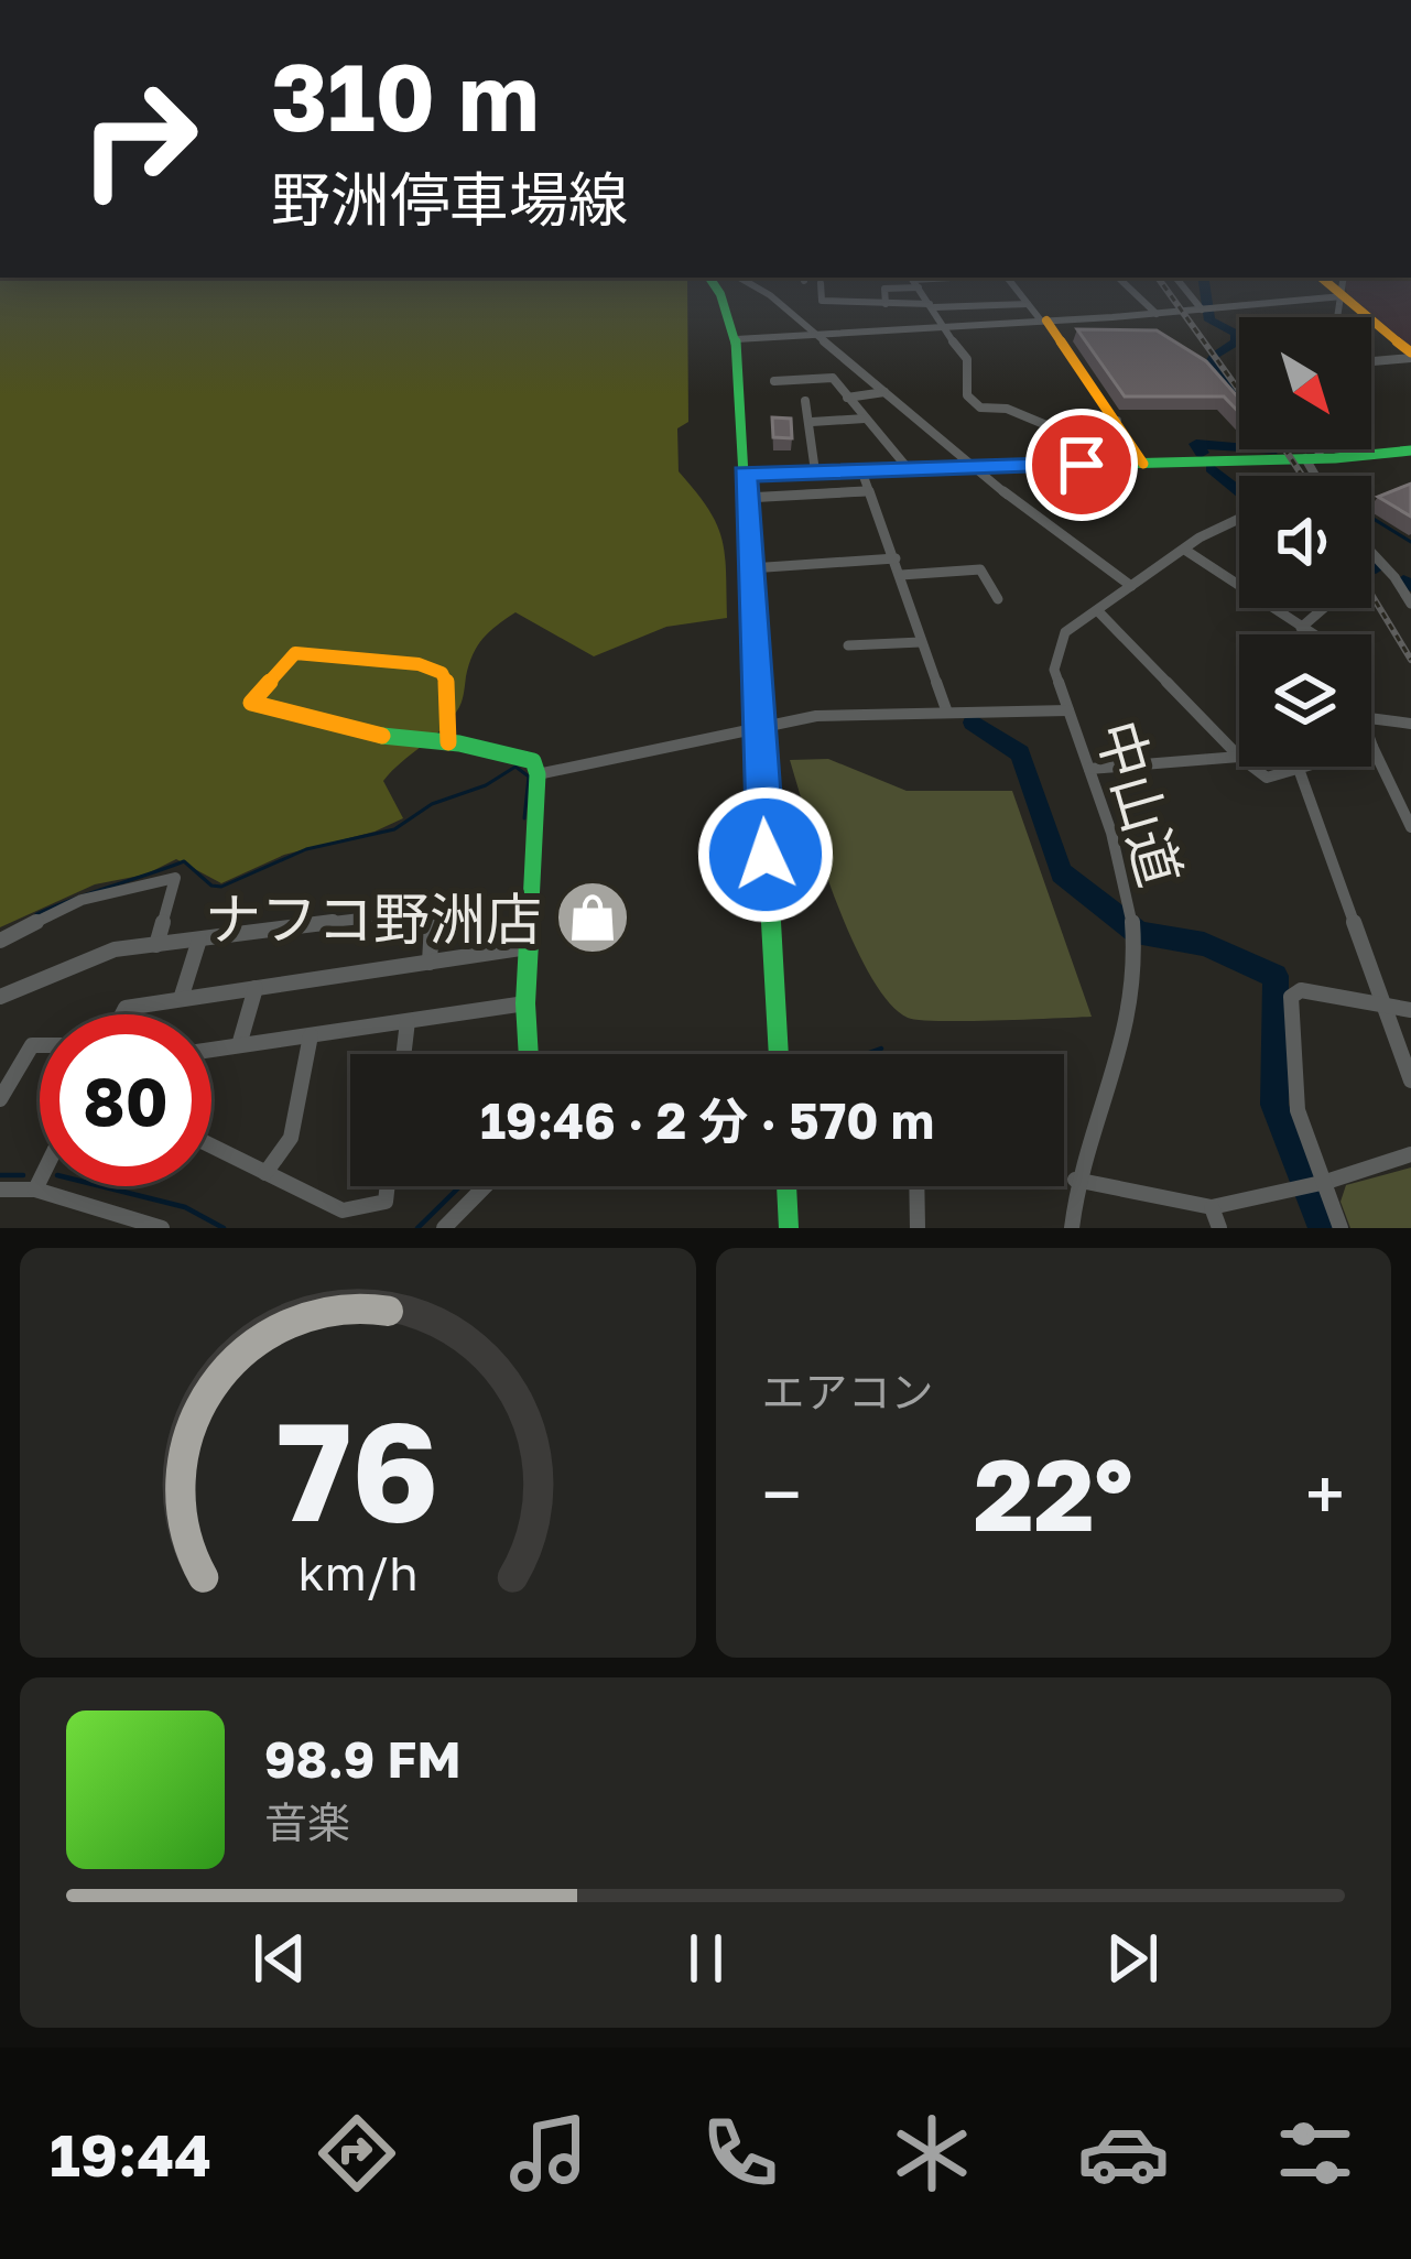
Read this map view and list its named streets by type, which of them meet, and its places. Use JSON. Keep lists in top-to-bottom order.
{
  "streets": {
    "street": ["中山道"]
  },
  "places": {
    "shop": ["ナフコ野洲店"]
  },
  "north": "bottom right",
  "page": {
    "turn": ["310 m", "野洲停車場線"],
    "limit": "80",
    "trip": "19:46 · 2 分 · 570 m",
    "tile": "エアコン",
    "heat": ["−", "22°", "+"],
    "song": ["98.9 FM", "音楽"],
    "tabs": "19:44",
    "gauge": ["76", "km/h"]
  }
}
